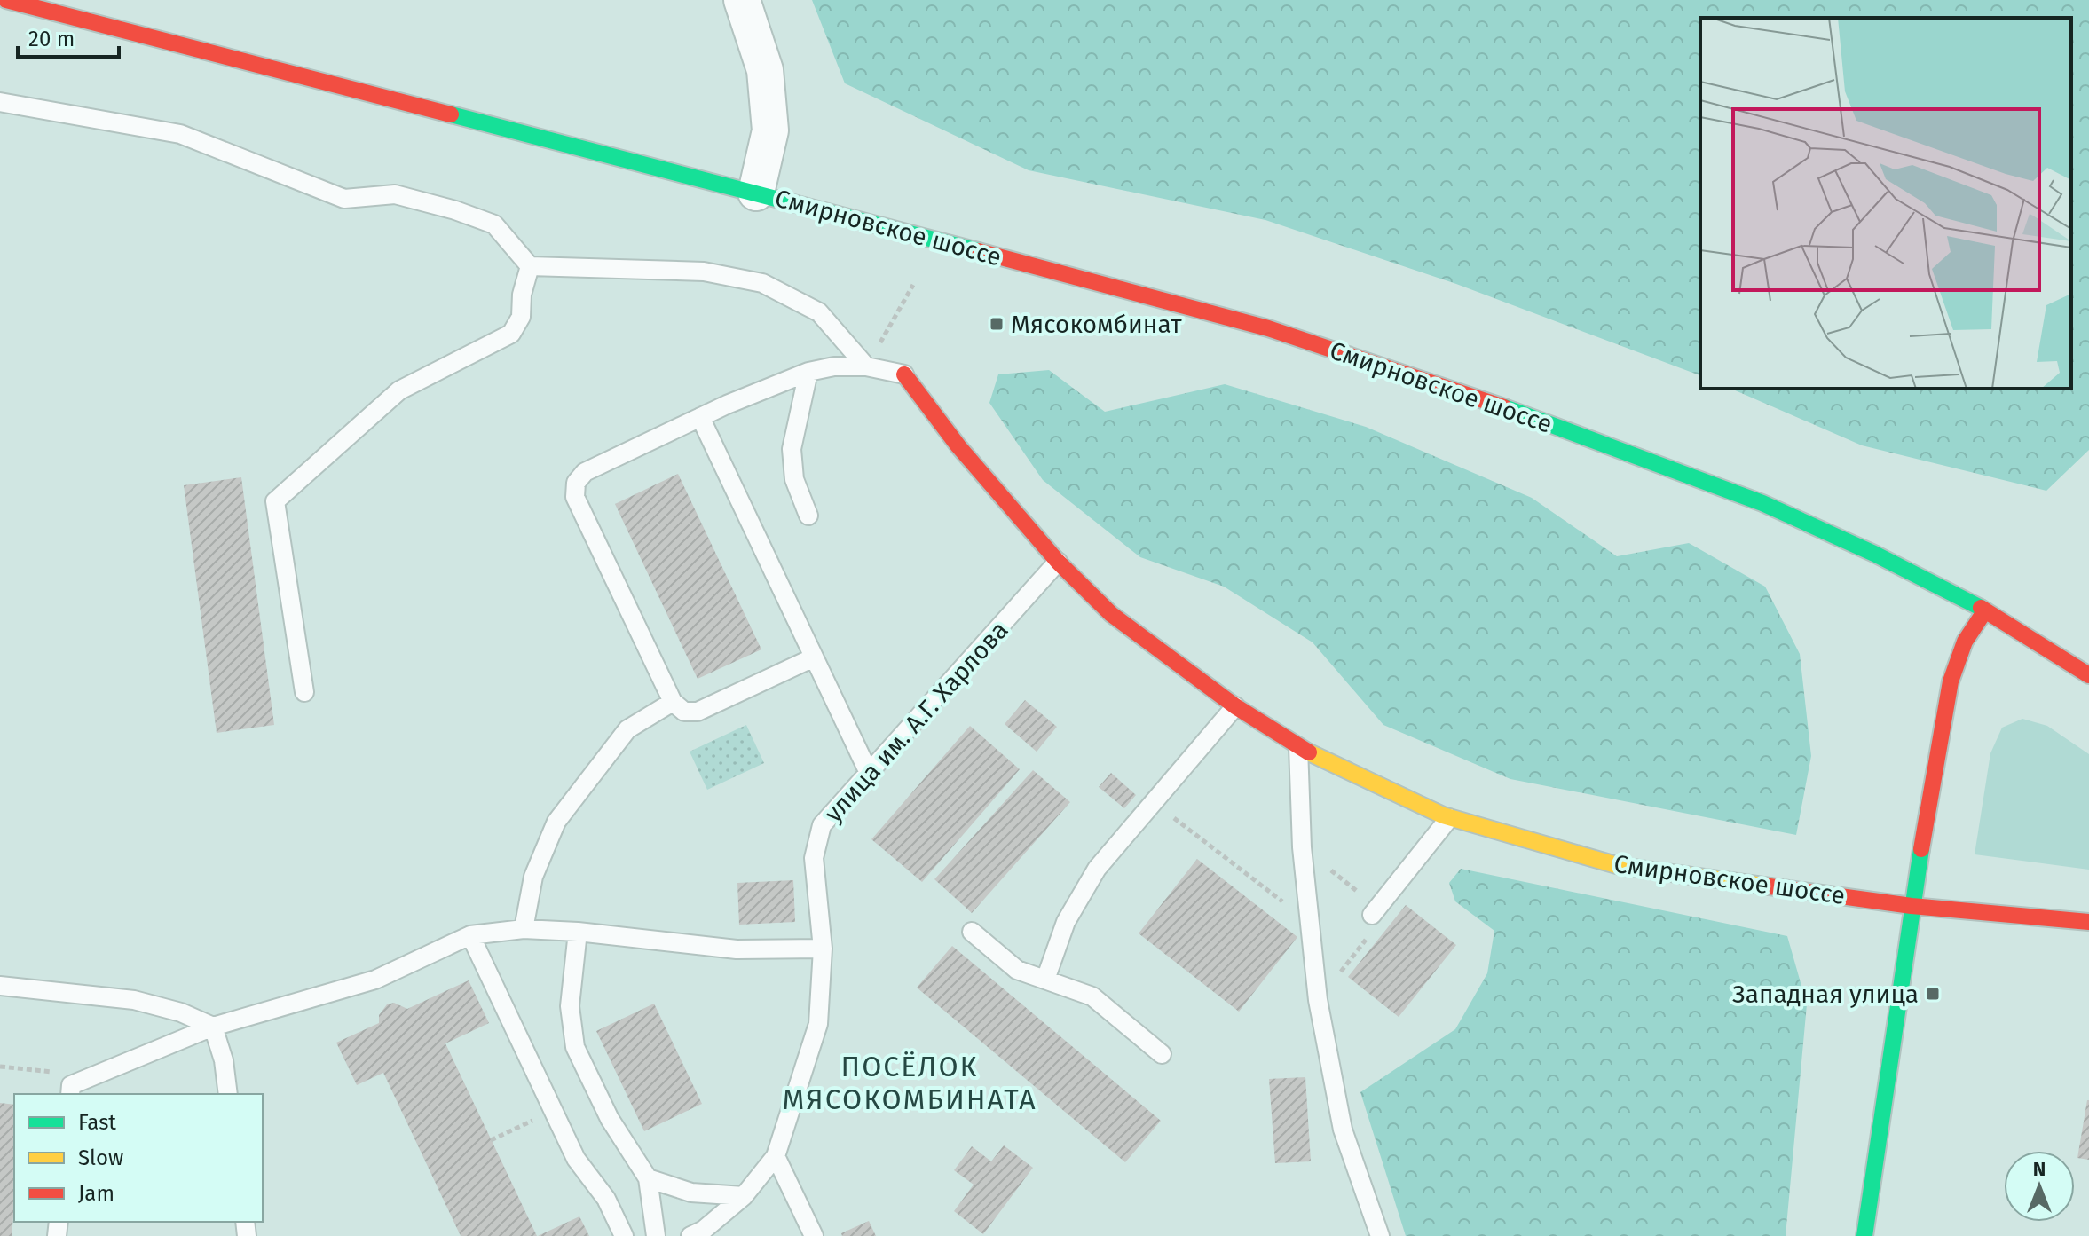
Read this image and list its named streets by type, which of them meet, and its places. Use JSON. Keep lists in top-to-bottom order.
{
  "streets": {
    "main road": ["Смирновское шоссе"],
    "lane": ["улица им. А.Г. Харлова"]
  },
  "crossings": [
    ["Смирновское шоссе", "улица им. А.Г. Харлова"]
  ],
  "districts": ["ПОСЁЛОК МЯСОКОМБИНАТА"],
  "places": {
    "transit": ["Мясокомбинат", "Западная улица"]
  },
  "legend": ["Fast", "Slow", "Jam"],
  "scale_bar": "20 m",
  "north": "top"
}
